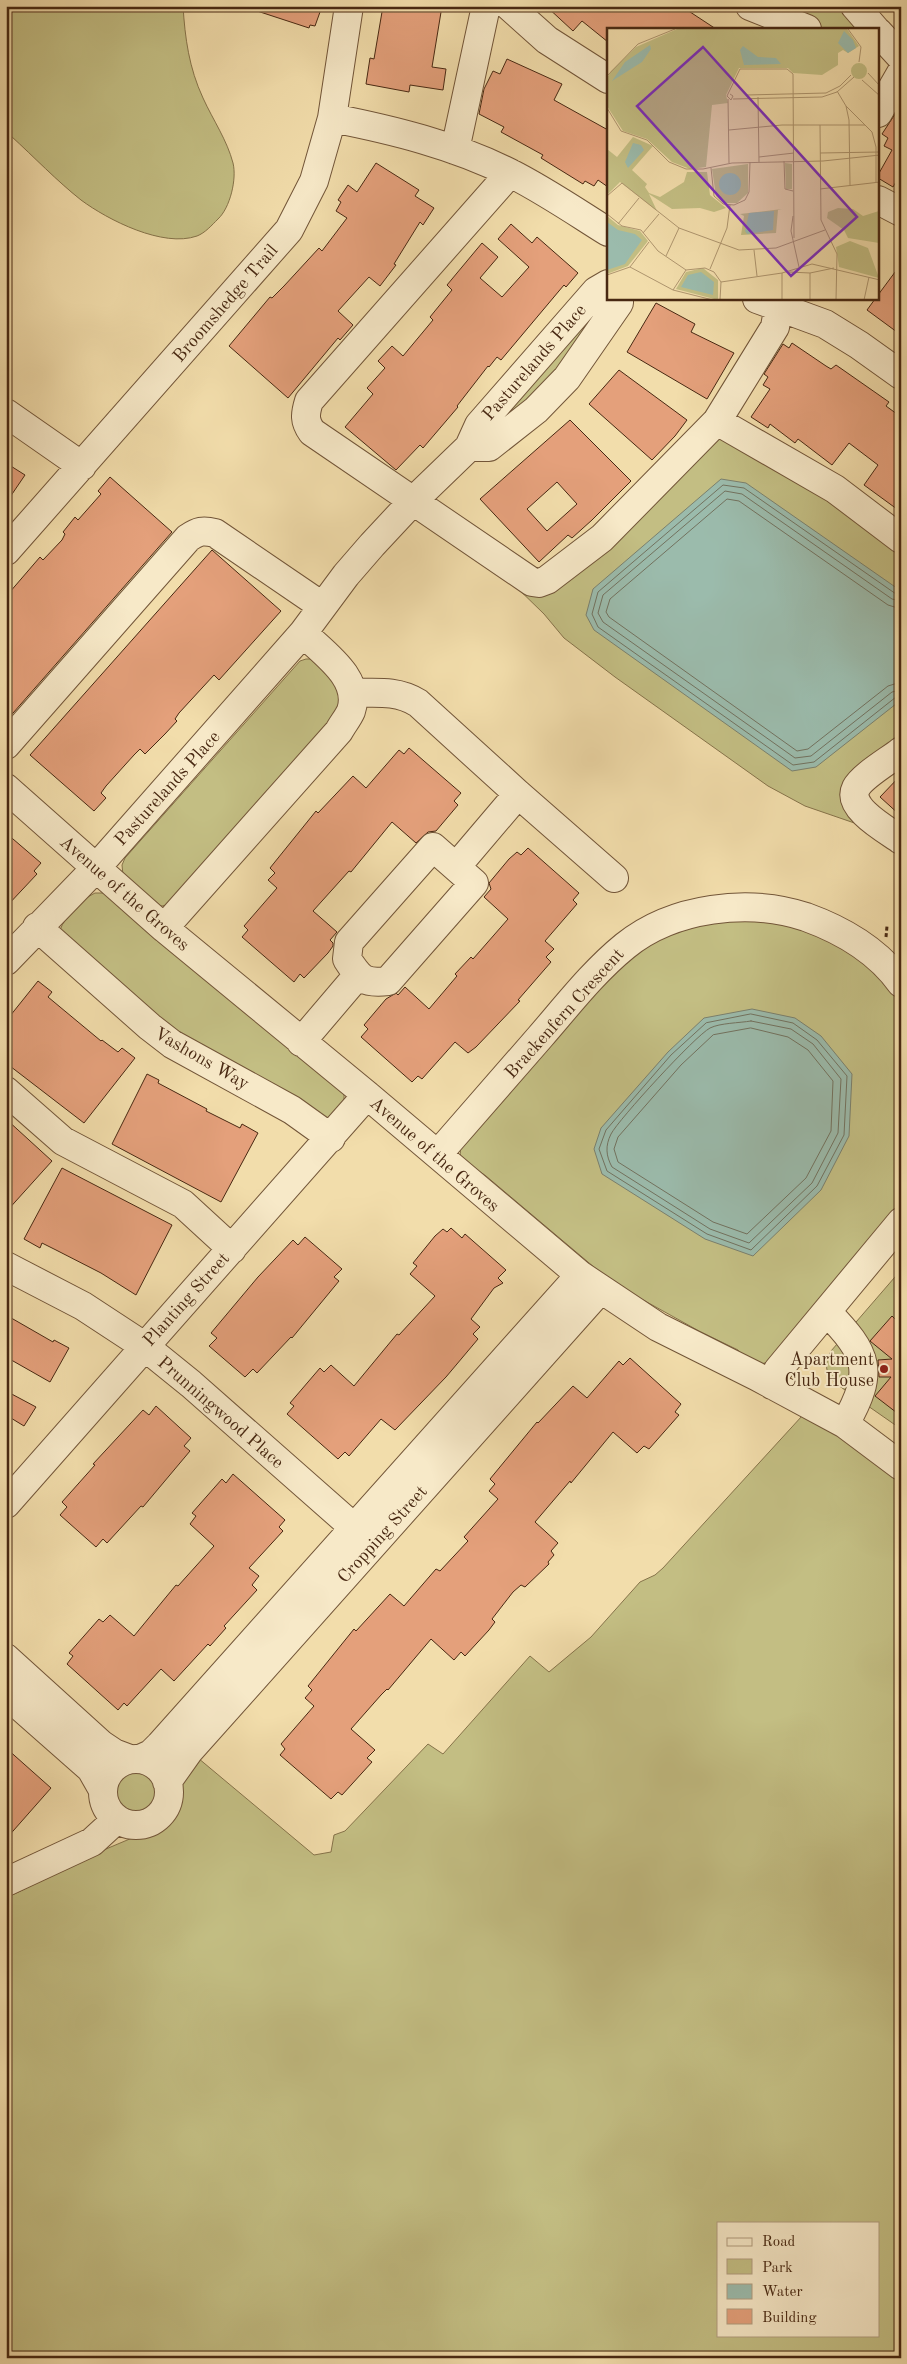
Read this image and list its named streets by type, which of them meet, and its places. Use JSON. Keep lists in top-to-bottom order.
{
  "streets": {
    "street": [
      "Broomshedge Trail",
      "Pasturelands Place",
      "Avenue of the Groves",
      "Brackenfern Crescent",
      "Vashons Way",
      "Planting Street",
      "Prunningwood Place",
      "Cropping Street"
    ]
  },
  "crossings": [
    ["Pasturelands Place", "Avenue of the Groves"],
    ["Pasturelands Place", "Vashons Way"],
    ["Avenue of the Groves", "Brackenfern Crescent"],
    ["Avenue of the Groves", "Planting Street"],
    ["Avenue of the Groves", "Cropping Street"],
    ["Vashons Way", "Planting Street"],
    ["Planting Street", "Prunningwood Place"],
    ["Prunningwood Place", "Cropping Street"]
  ],
  "places": ["Apartment Club House"],
  "legend": [
    "Road",
    "Park",
    "Water",
    "Building"
  ]
}
